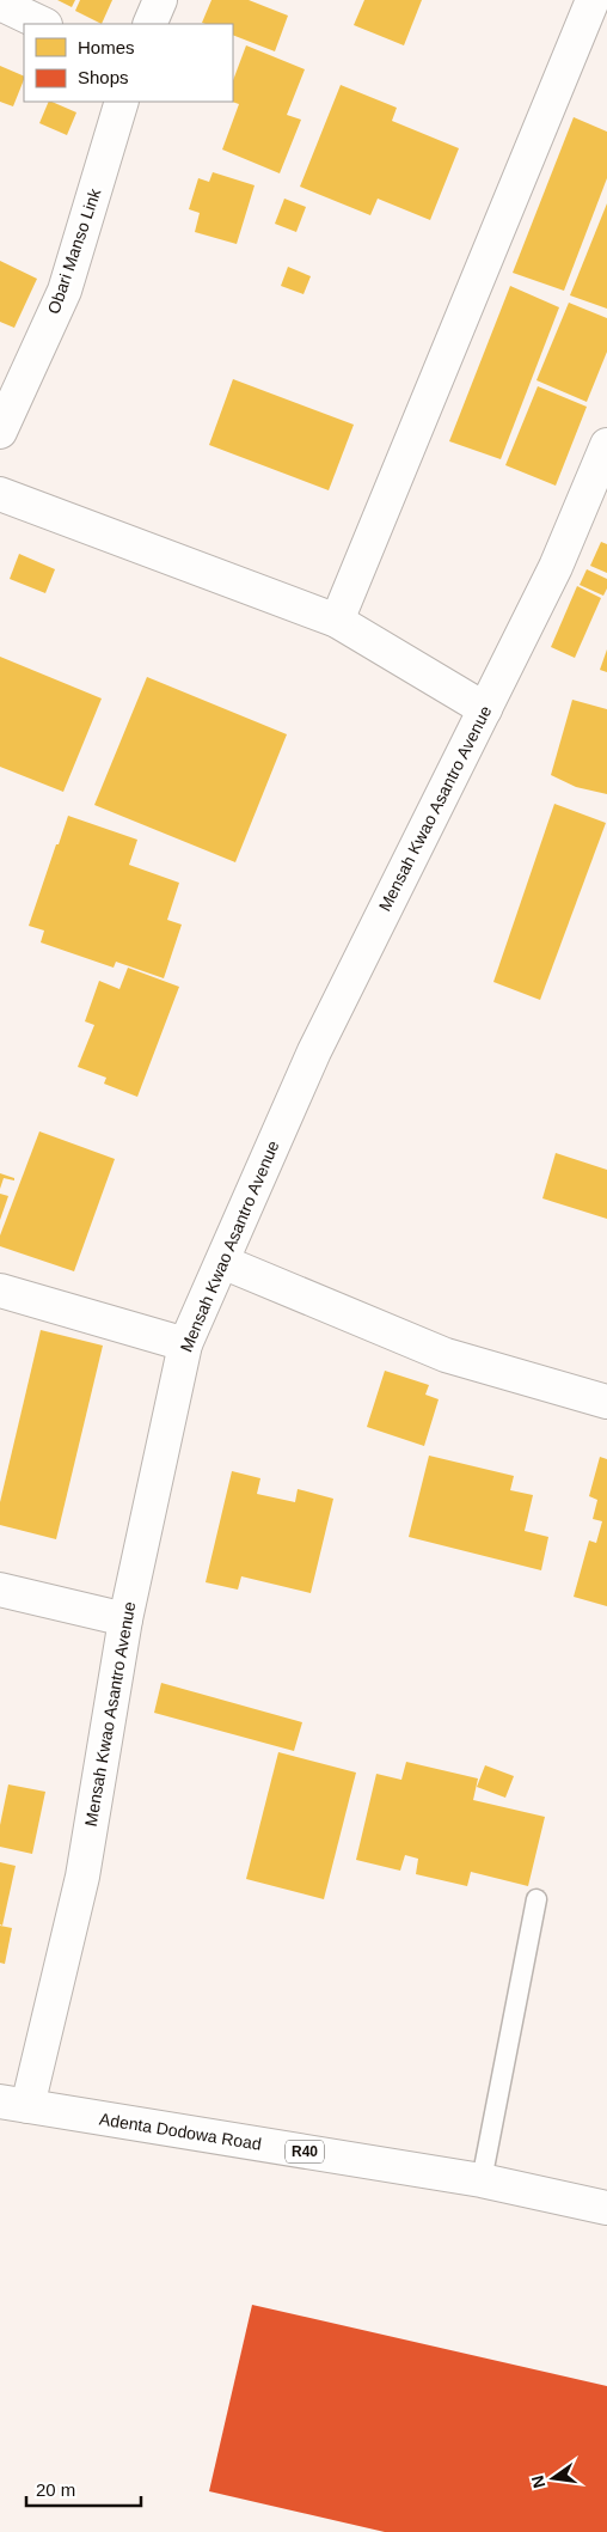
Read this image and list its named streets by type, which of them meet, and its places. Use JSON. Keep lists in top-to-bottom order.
{
  "streets": {
    "street": [
      "Obari Manso Link",
      "Mensah Kwao Asantro Avenue",
      "Adenta Dodowa Road",
      "R40"
    ]
  },
  "crossings": [
    ["Mensah Kwao Asantro Avenue", "Adenta Dodowa Road"]
  ],
  "legend": ["Homes", "Shops"],
  "scale_bar": "20 m",
  "north": "left"
}
